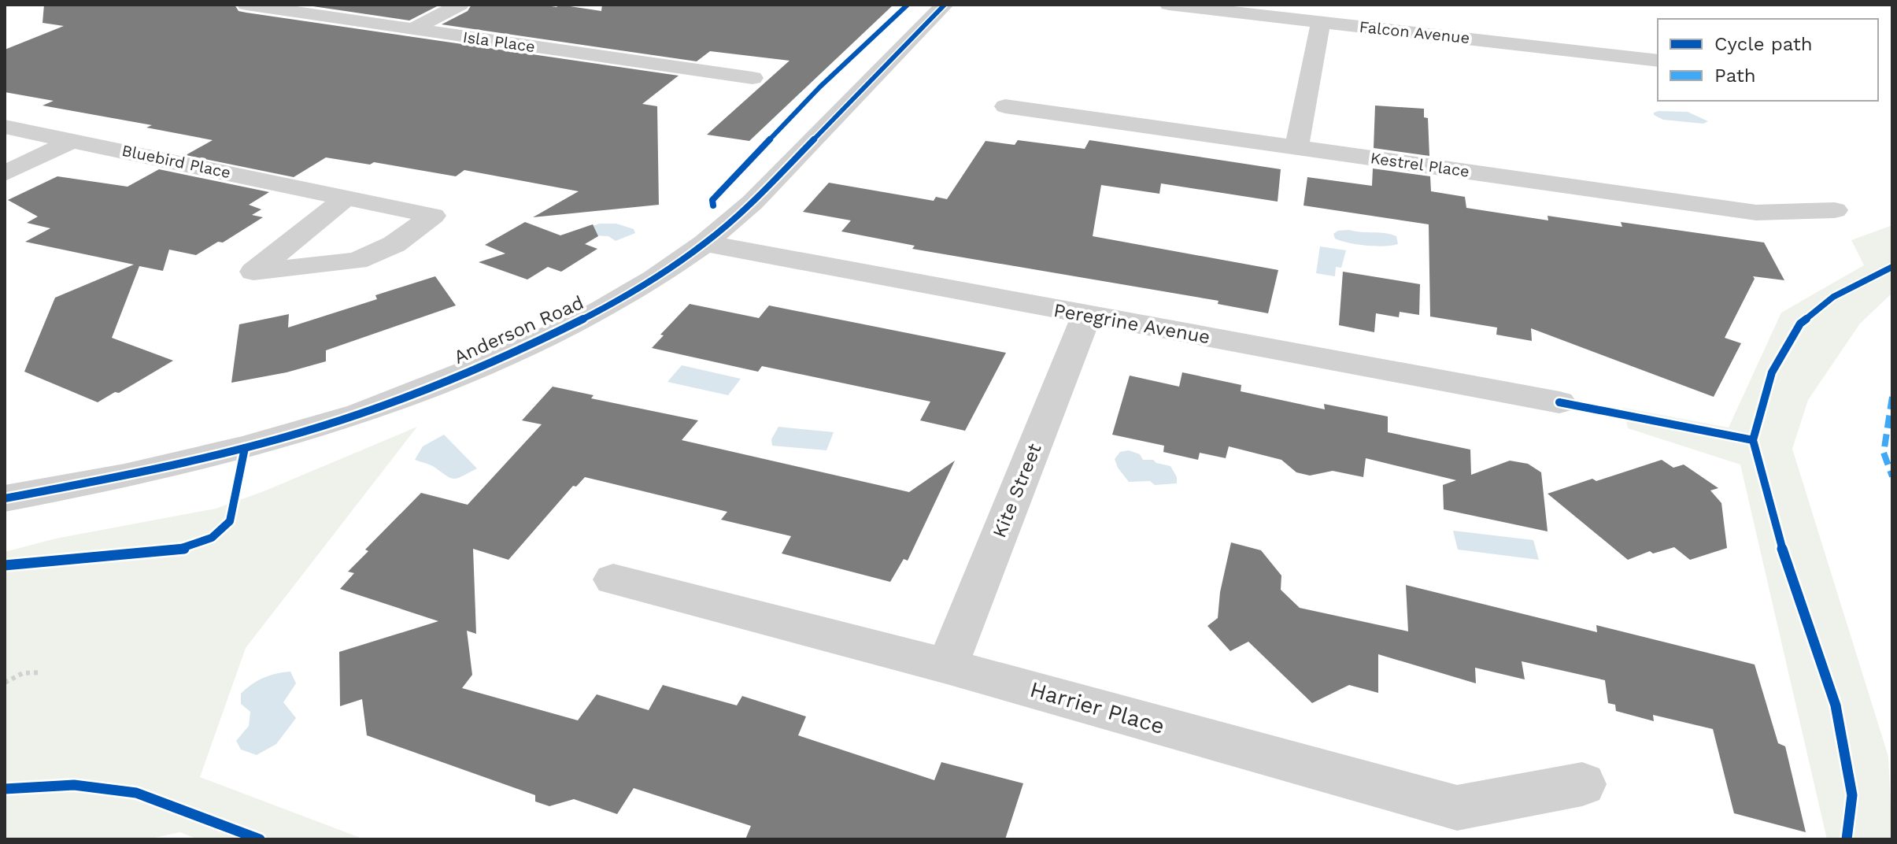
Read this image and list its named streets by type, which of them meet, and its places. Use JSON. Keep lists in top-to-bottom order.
{
  "streets": {
    "street": [
      "Falcon Avenue",
      "Isla Place",
      "Bluebird Place",
      "Kestrel Place",
      "Peregrine Avenue",
      "Anderson Road",
      "Kite Street",
      "Harrier Place"
    ]
  },
  "crossings": [
    ["Peregrine Avenue", "Anderson Road"],
    ["Peregrine Avenue", "Kite Street"],
    ["Kite Street", "Harrier Place"]
  ],
  "legend": ["Cycle path", "Path"]
}
